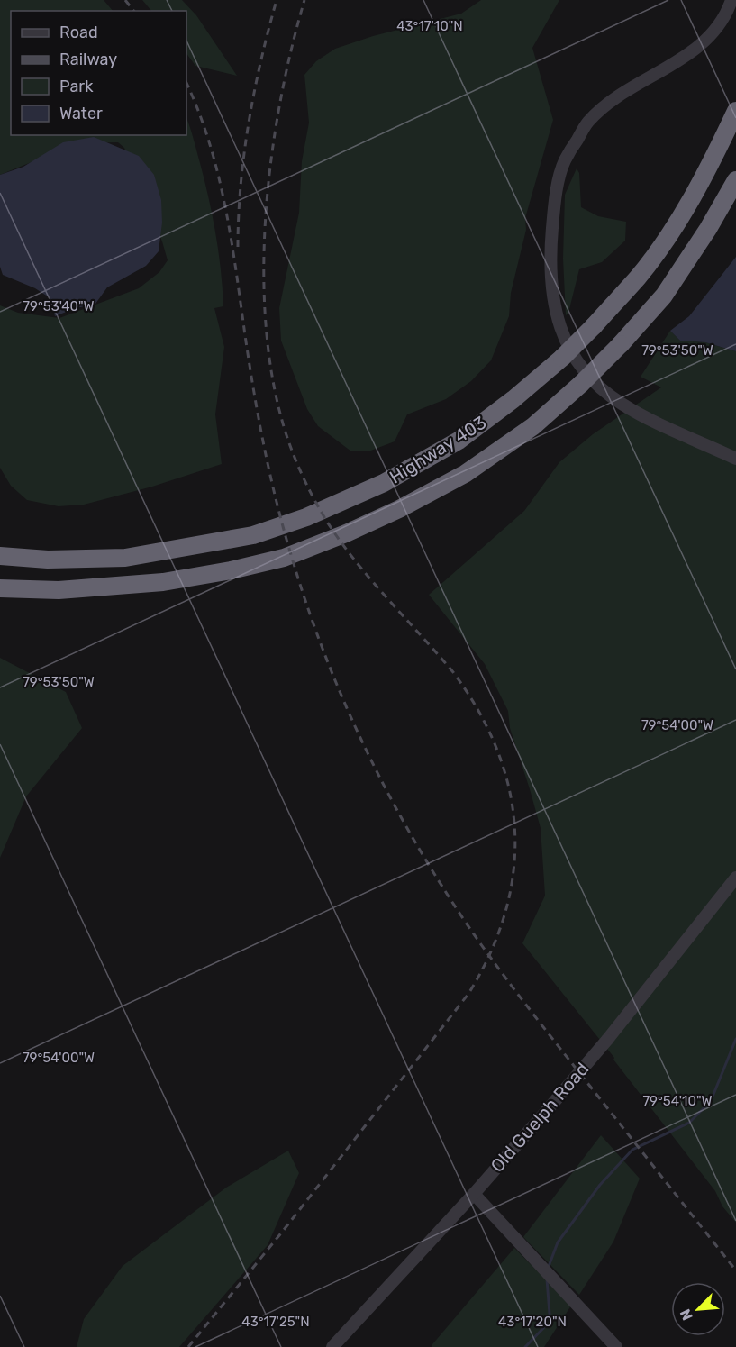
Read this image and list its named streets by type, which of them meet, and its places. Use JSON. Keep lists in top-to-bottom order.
{
  "streets": {
    "highway": ["Highway 403"],
    "street": ["Old Guelph Road"]
  },
  "legend": [
    "Road",
    "Railway",
    "Park",
    "Water"
  ],
  "north": "bottom left",
  "coordinates": [
    "43°17'10\"N",
    "79°53'40\"W",
    "79°53'50\"W",
    "79°54'00\"W",
    "79°54'10\"W",
    "43°17'25\"N",
    "43°17'20\"N"
  ]
}
